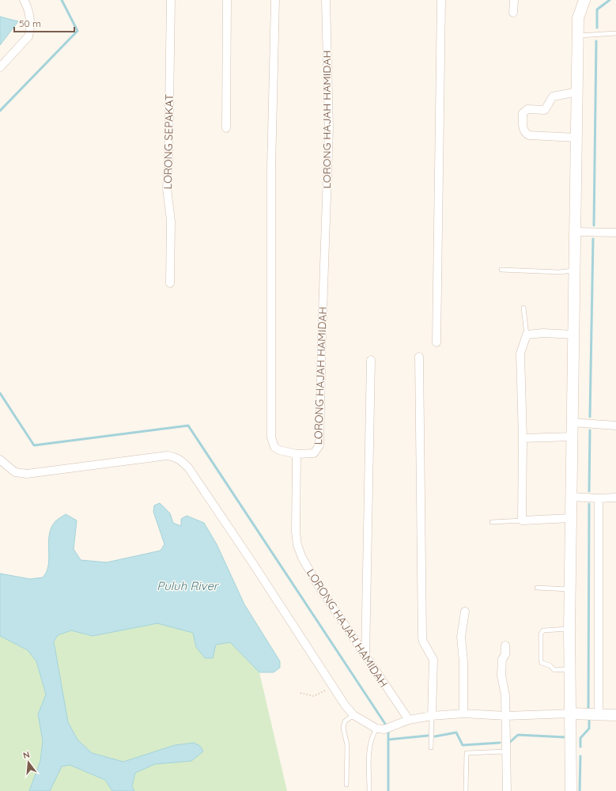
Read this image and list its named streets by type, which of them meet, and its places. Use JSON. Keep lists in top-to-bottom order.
{
  "streets": {
    "street": ["LORONG HAJAH HAMIDAH", "LORONG SEPAKAT"]
  },
  "water": ["Puluh River"],
  "scale_bar": "50 m",
  "north": "top"
}
